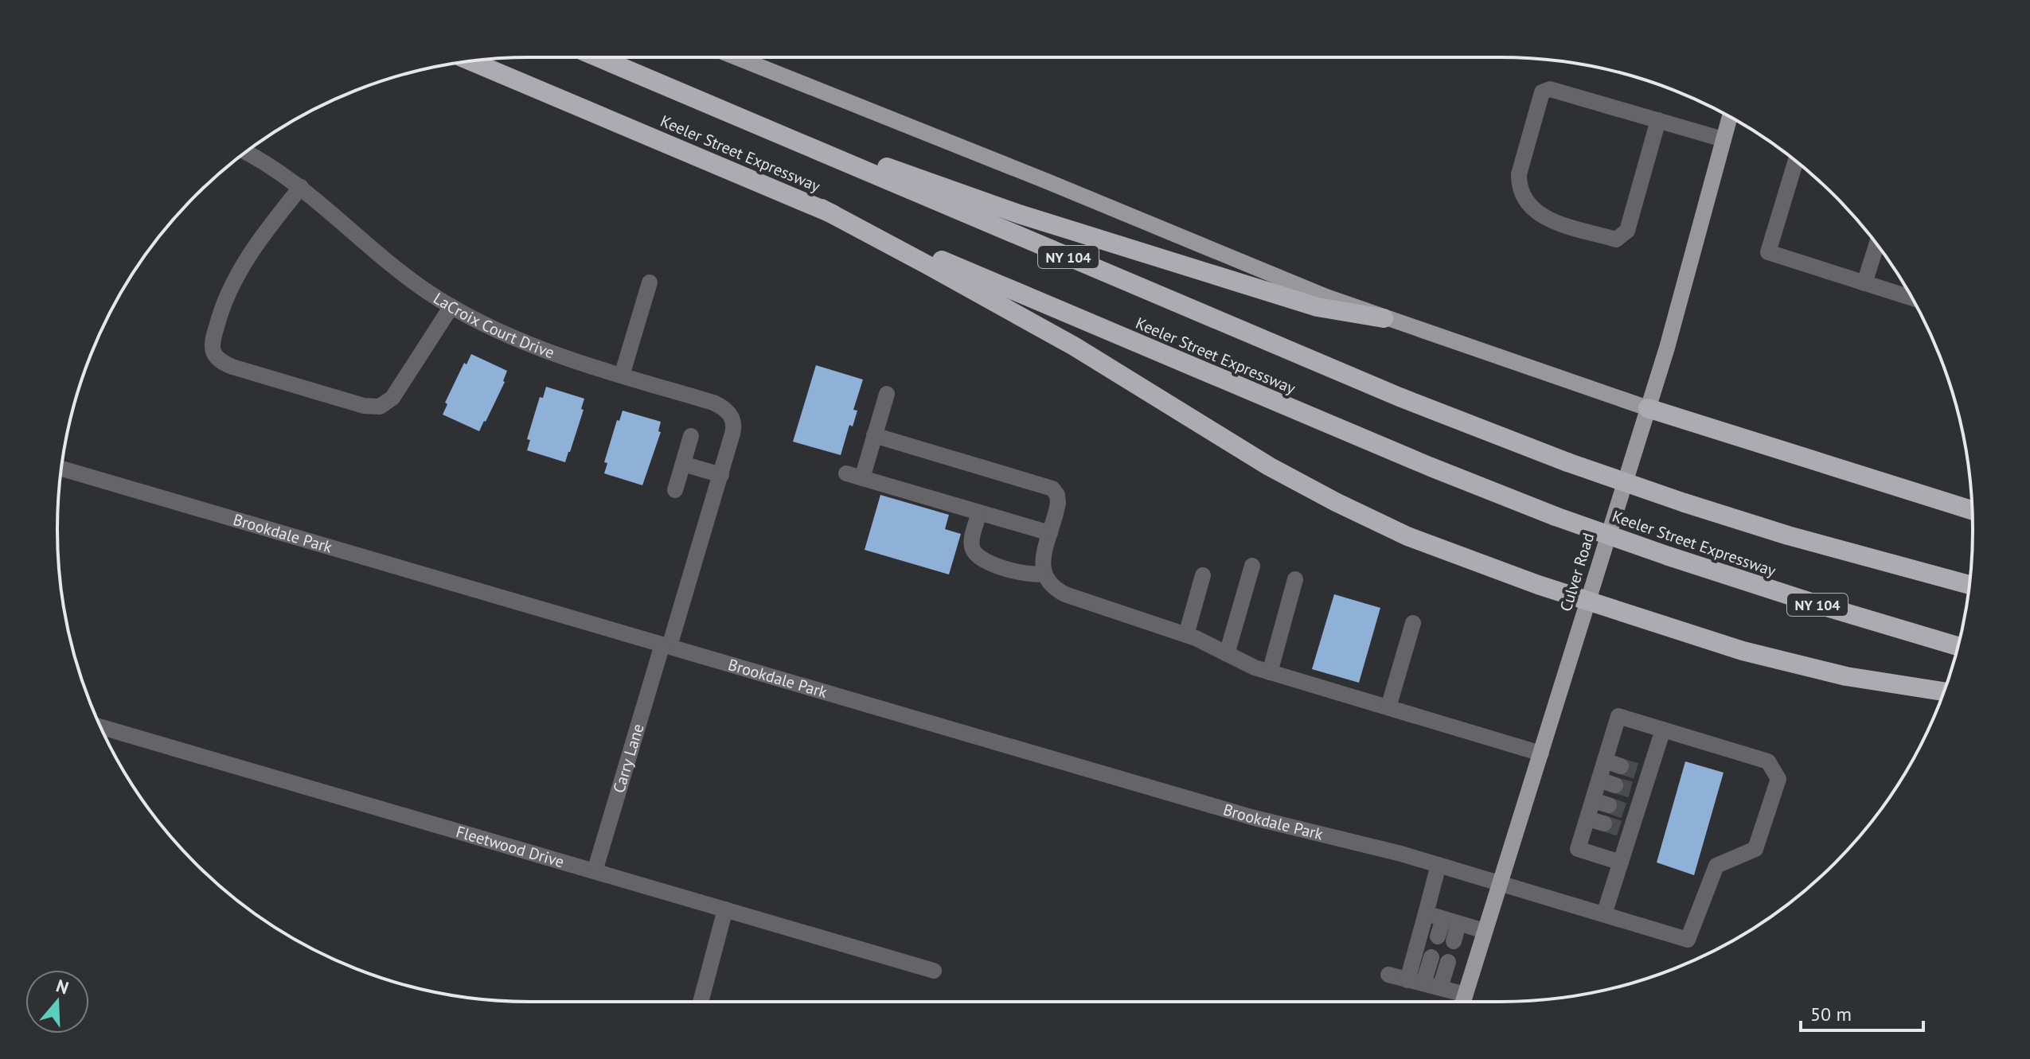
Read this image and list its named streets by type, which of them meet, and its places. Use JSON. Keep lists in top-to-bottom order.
{
  "streets": {
    "highway": ["Keeler Street Expressway", "NY 104"],
    "main road": ["Culver Road"],
    "street": [
      "LaCroix Court Drive",
      "Brookdale Park",
      "Carry Lane",
      "Fleetwood Drive"
    ]
  },
  "crossings": [
    ["LaCroix Court Drive", "Carry Lane"],
    ["Brookdale Park", "Culver Road"],
    ["Brookdale Park", "Carry Lane"],
    ["Carry Lane", "Fleetwood Drive"]
  ],
  "scale_bar": "50 m",
  "north": "top"
}
